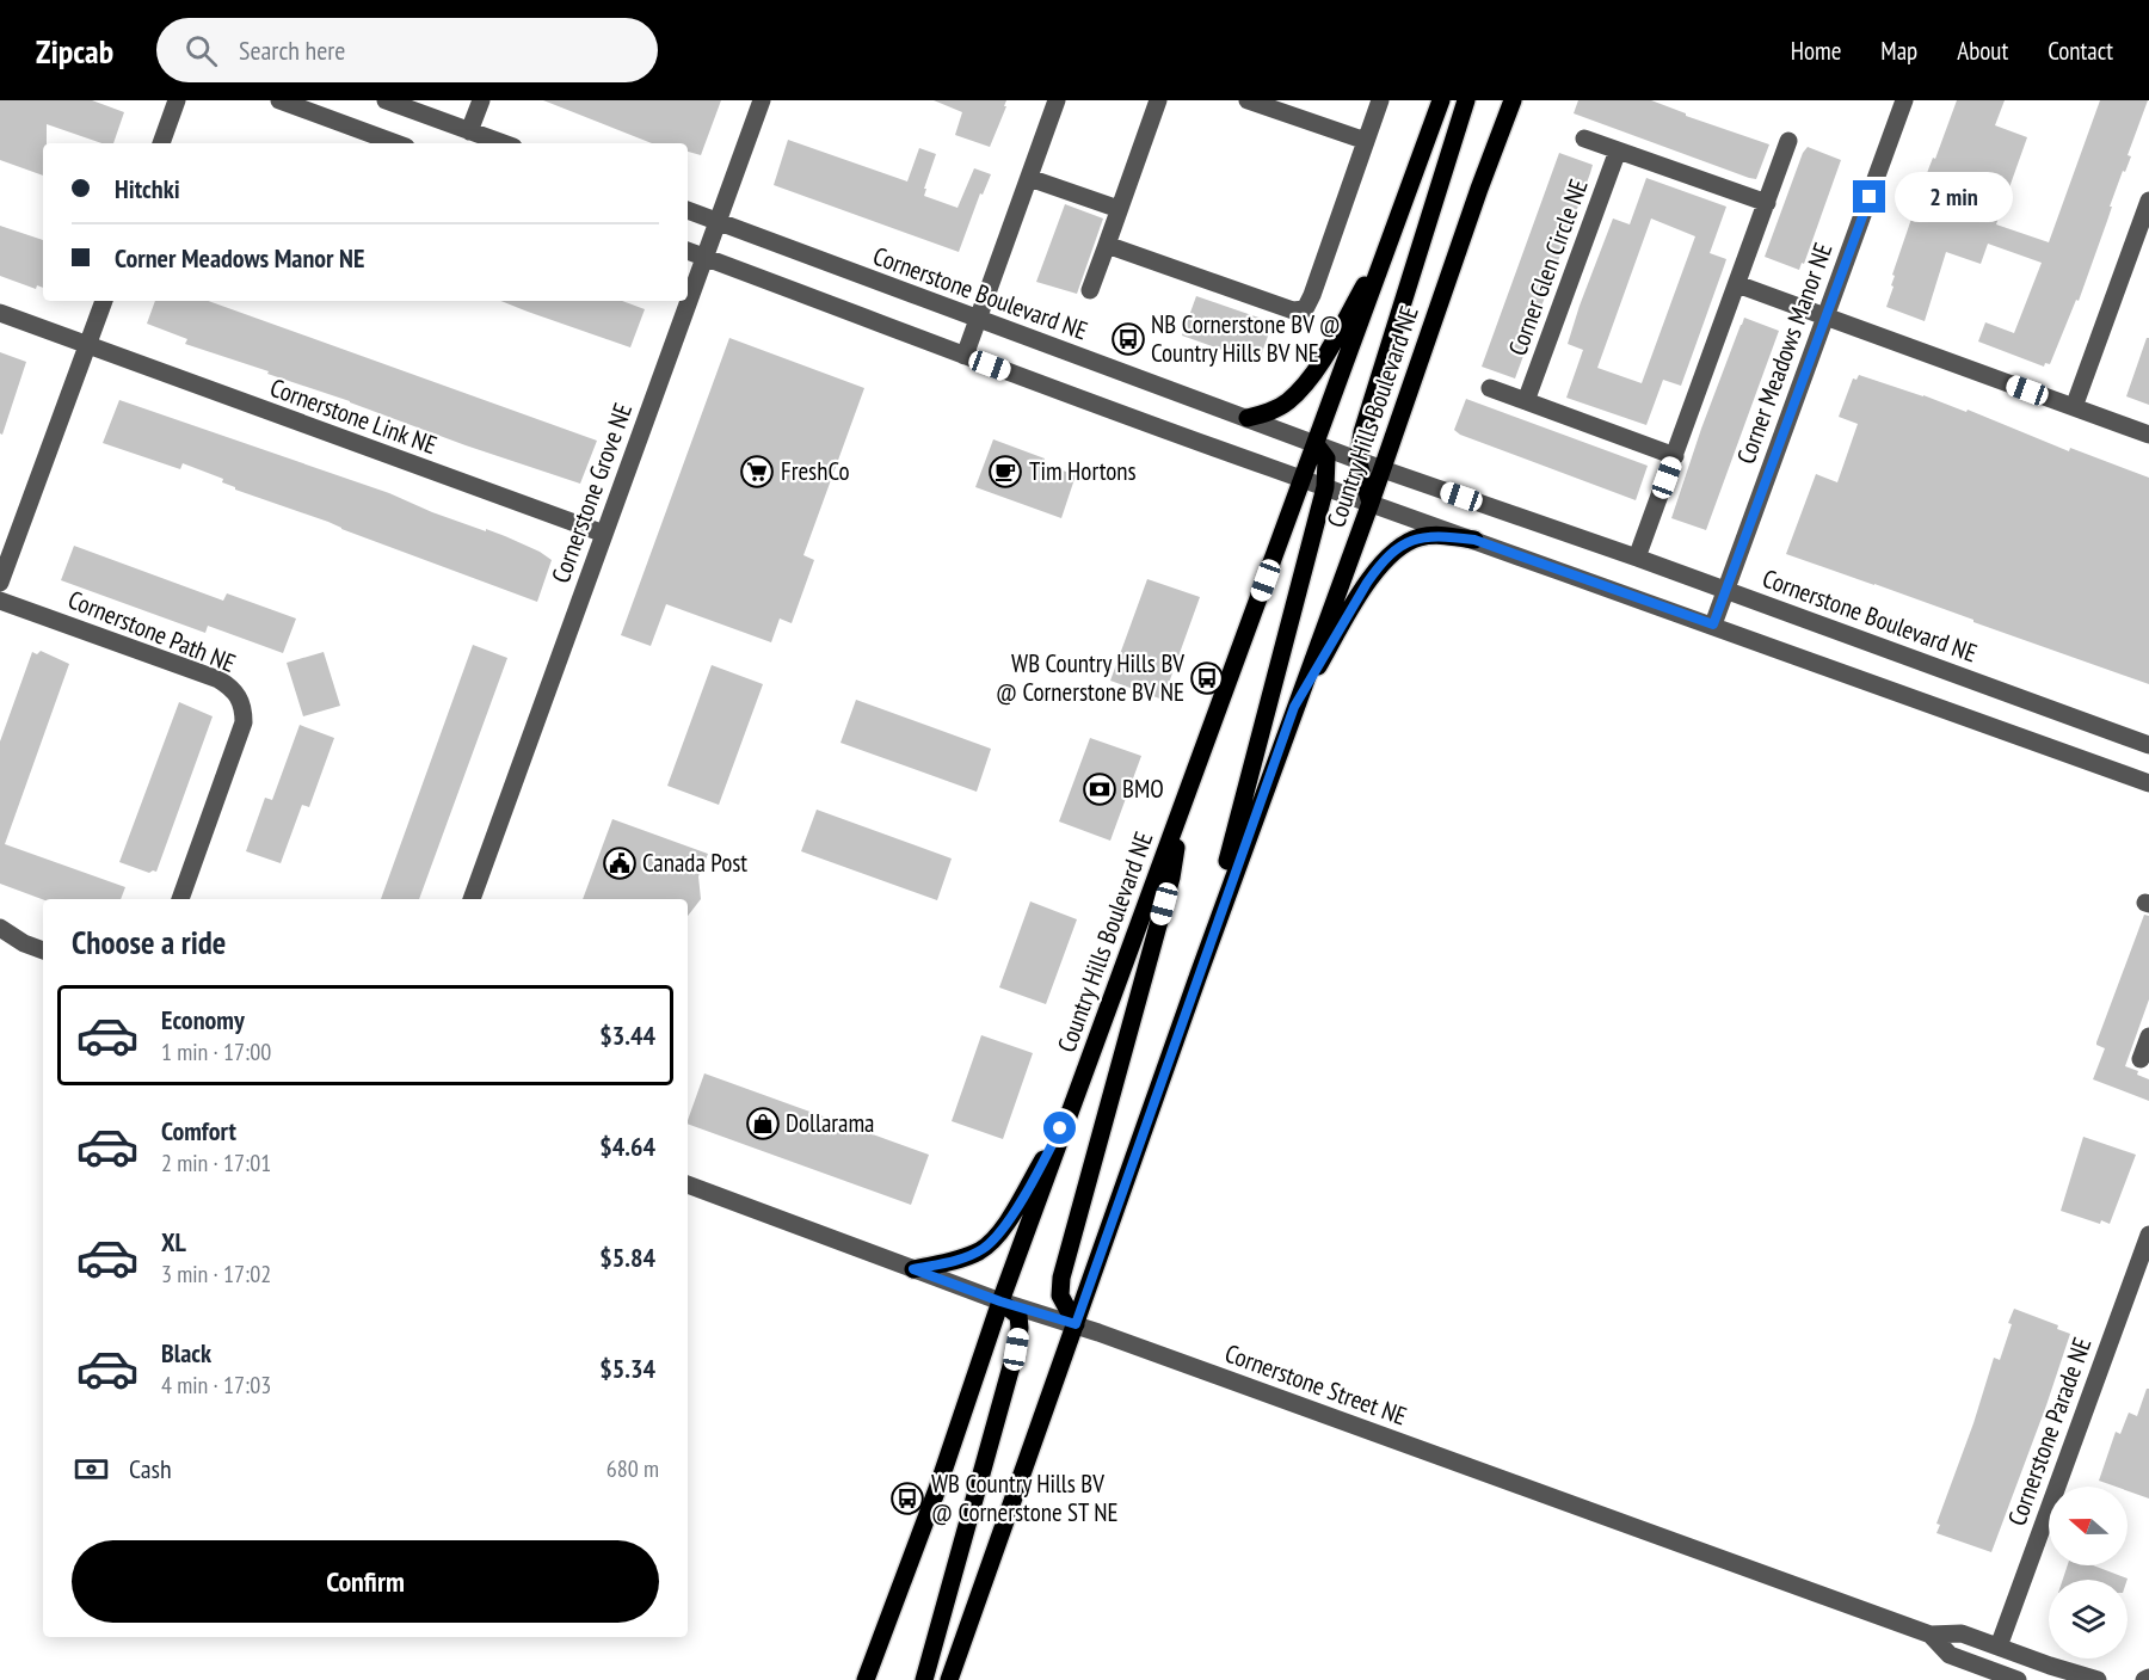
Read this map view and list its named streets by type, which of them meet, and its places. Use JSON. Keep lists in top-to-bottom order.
{
  "streets": {
    "main road": ["Country Hills Boulevard NE"],
    "street": [
      "Corner Glen Circle NE",
      "Cornerstone Boulevard NE",
      "Corner Meadows Manor NE",
      "Cornerstone Link NE",
      "Cornerstone Grove NE",
      "Cornerstone Path NE",
      "Cornerstone Street NE",
      "Cornerstone Parade NE"
    ]
  },
  "crossings": [
    ["Cornerstone Boulevard NE", "Corner Meadows Manor NE"],
    ["Cornerstone Boulevard NE", "Country Hills Boulevard NE"],
    ["Cornerstone Boulevard NE", "Cornerstone Grove NE"],
    ["Cornerstone Link NE", "Cornerstone Grove NE"],
    ["Country Hills Boulevard NE", "Cornerstone Street NE"]
  ],
  "places": {
    "bus stop": ["NB Cornerstone BV @ Country Hills BV NE", "WB Country Hills BV @ Cornerstone BV NE", "WB Country Hills BV @ Cornerstone ST NE"],
    "supermarket": ["FreshCo"],
    "cafe": ["Tim Hortons"],
    "bank": ["BMO"],
    "public building": ["Canada Post"],
    "shop": ["Dollarama"]
  },
  "north": "left",
  "page": {
    "header": "Zipcab",
    "search": "Search here",
    "nav": [
      "Home",
      "Map",
      "About",
      "Contact"
    ],
    "banner": ["Hitchki", "Corner Meadows Manor NE"],
    "bubble": "2 min",
    "heading": "Choose a ride",
    "list": [
      {
        "name": "Economy",
        "note": "1 min · 17:00",
        "value": "$3.44"
      },
      {
        "name": "Comfort",
        "note": "2 min · 17:01",
        "value": "$4.64"
      },
      {
        "name": "XL",
        "note": "3 min · 17:02",
        "value": "$5.84"
      },
      {
        "name": "Black",
        "note": "4 min · 17:03",
        "value": "$5.34"
      }
    ],
    "pay": ["Cash", "680 m"],
    "buttons": "Confirm"
  }
}
